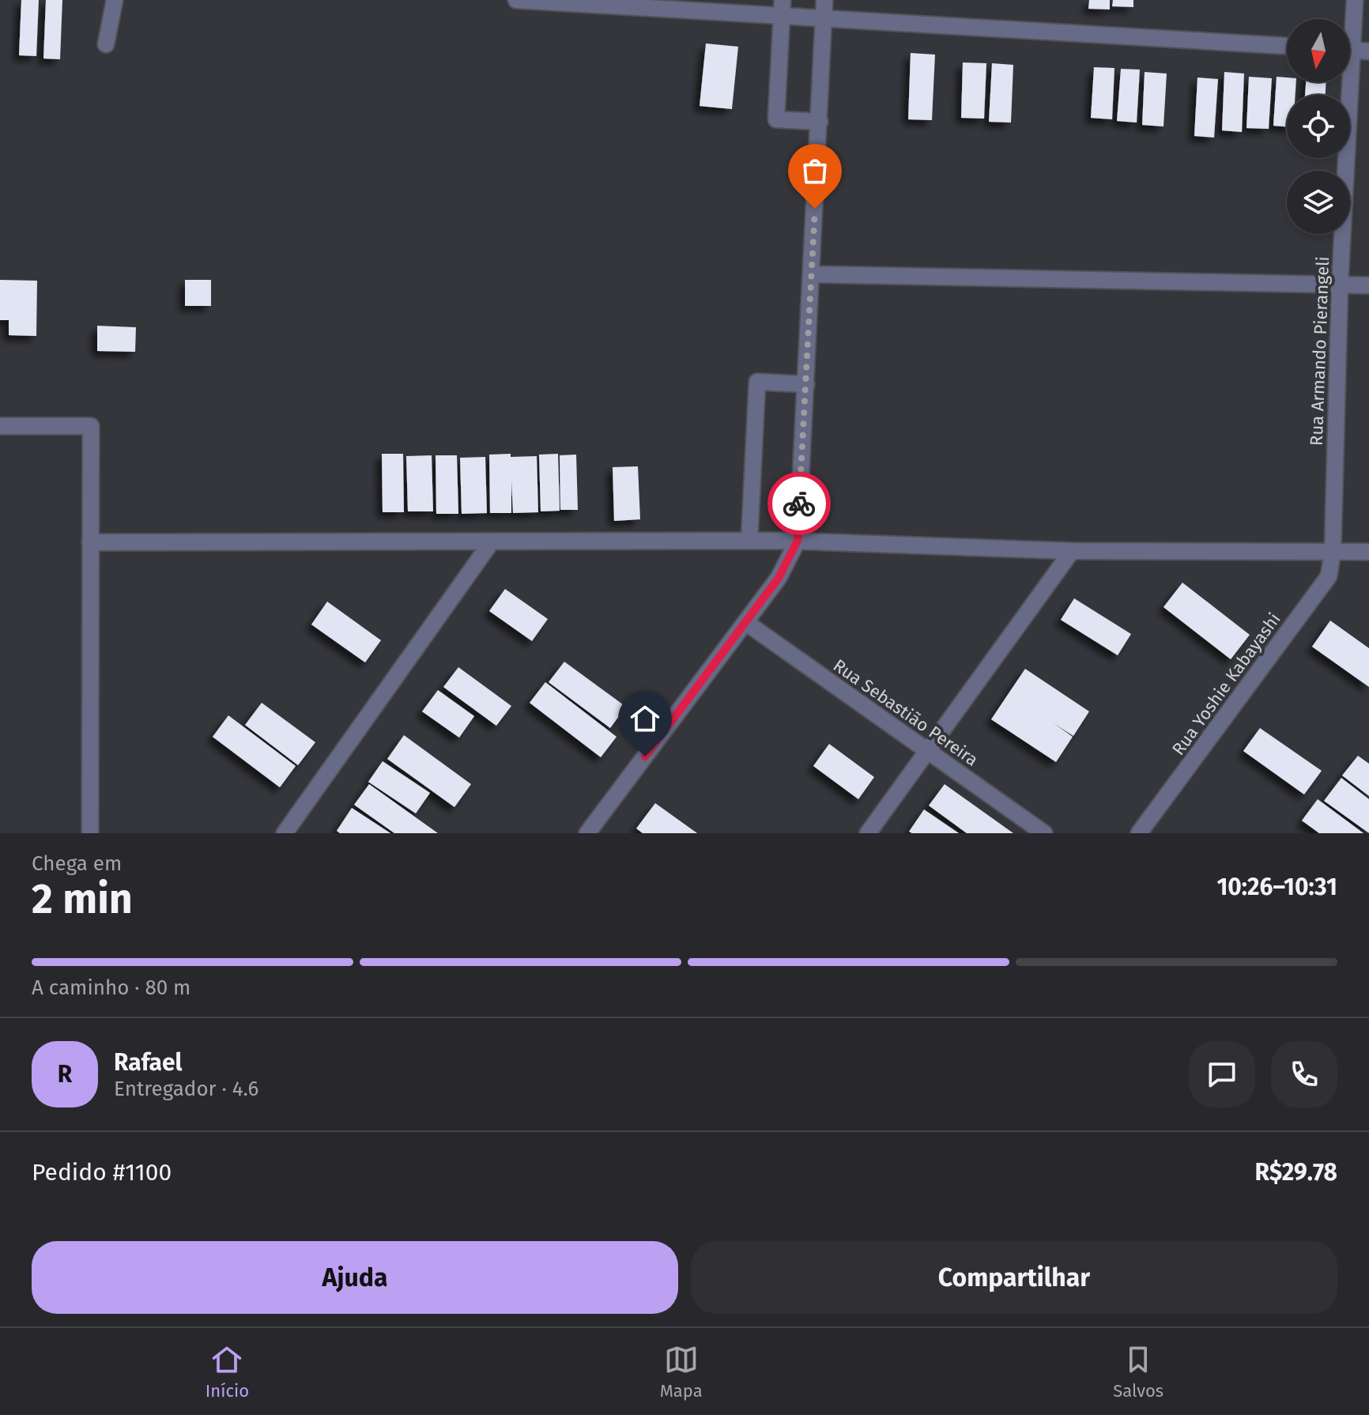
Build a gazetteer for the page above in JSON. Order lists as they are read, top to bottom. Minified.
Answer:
{"streets":{"street":["Rua Armando Pierangeli","Rua Yoshie Kabayashi","Rua Sebastião Pereira"]},"crossings":[["Rua Armando Pierangeli","Rua Yoshie Kabayashi"]],"north":"bottom","page":{"heading":["2 min","Chega em","10:26–10:31"],"panel":["Rafael","Entregador · 4.6","Pedido #1100","R$29.78"],"bar":"A caminho · 80 m","round":"R","buttons":["Ajuda","Compartilhar"],"tabs":["Início","Mapa","Salvos"]}}
